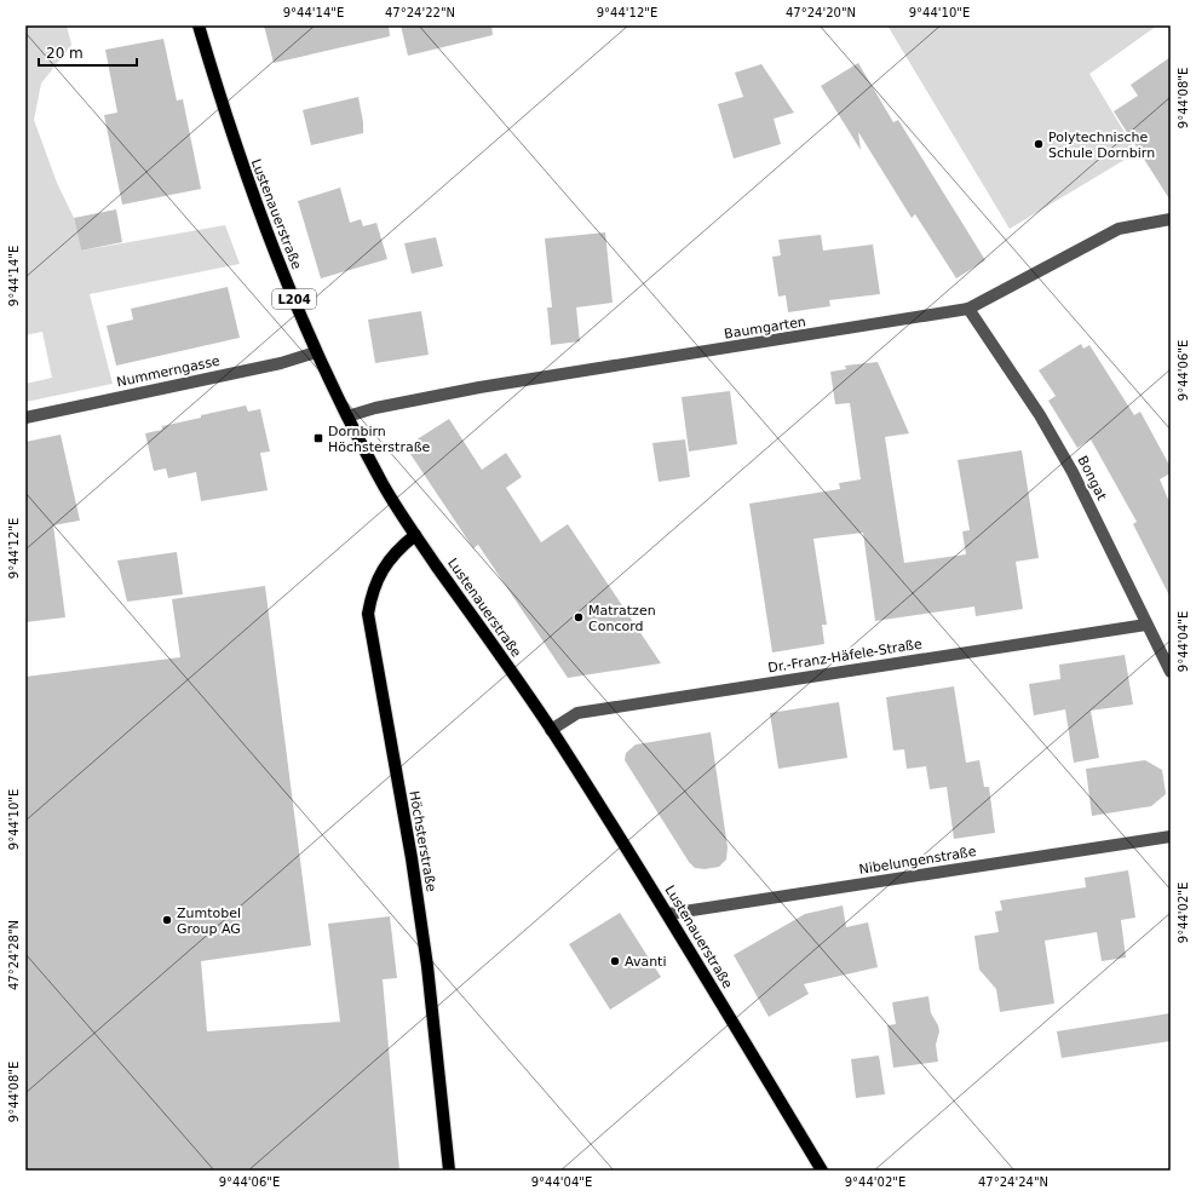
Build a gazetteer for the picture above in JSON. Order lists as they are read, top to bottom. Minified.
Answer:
{"streets":{"main road":["Lustenauerstraße","L204","Höchsterstraße"],"street":["Baumgarten","Nummerngasse","Bongat","Dr.-Franz-Häfele-Straße","Nibelungenstraße"]},"crossings":[["Lustenauerstraße","Baumgarten"],["Lustenauerstraße","Nummerngasse"],["Lustenauerstraße","Dr.-Franz-Häfele-Straße"],["Lustenauerstraße","Höchsterstraße"],["Lustenauerstraße","Nibelungenstraße"],["Baumgarten","Bongat"],["Bongat","Dr.-Franz-Häfele-Straße"]],"places":{"other":["Polytechnische Schule Dornbirn","Matratzen Concord","Zumtobel Group AG","Avanti"],"transit":["Dornbirn Höchsterstraße"]},"scale_bar":"20 m","coordinates":["9°44'14\"E","47°24'22\"N","9°44'12\"E","47°24'20\"N","9°44'10\"E","9°44'08\"E","9°44'06\"E","9°44'04\"E","9°44'02\"E","47°24'28\"N","47°24'24\"N"]}
